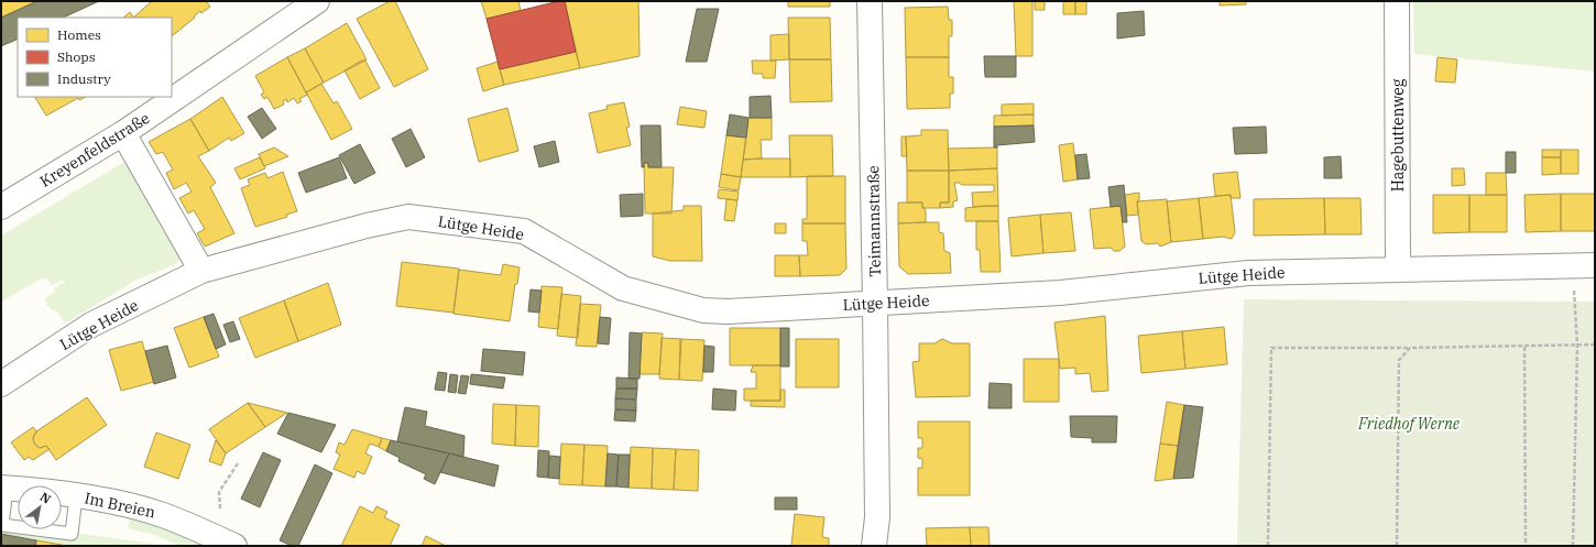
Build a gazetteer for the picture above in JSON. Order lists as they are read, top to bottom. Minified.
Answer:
{"streets":{"street":["Hagebuttenweg","Kreyenfeldstraße","Teimannstraße","Lütge Heide","Im Breien"]},"crossings":[["Hagebuttenweg","Lütge Heide"],["Teimannstraße","Lütge Heide"]],"parks":["Friedhof Werne"],"legend":["Homes","Shops","Industry"],"north":"top right"}
